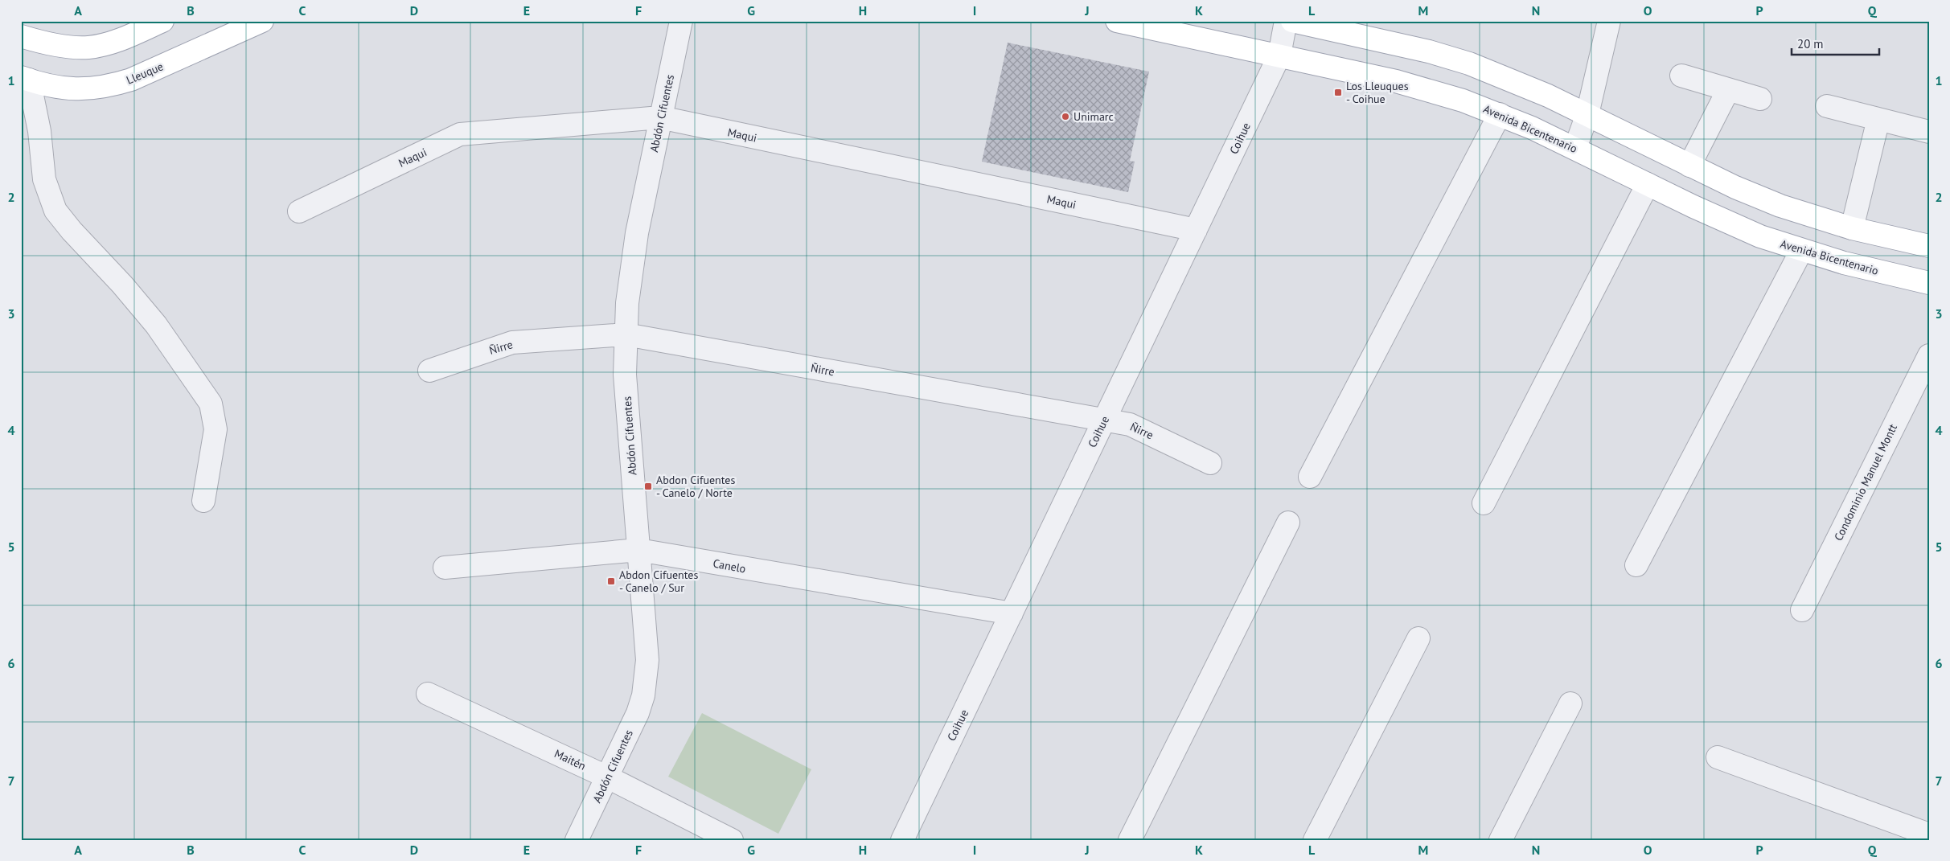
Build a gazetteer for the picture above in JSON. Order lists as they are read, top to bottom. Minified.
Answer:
{"streets":{"main road":["Lleuque","Avenida Bicentenario"],"street":["Abdón Cifuentes","Maqui","Coihue","Ñirre","Condominio Manuel Montt","Canelo","Maitén"]},"crossings":[["Abdón Cifuentes","Maqui"],["Abdón Cifuentes","Ñirre"],["Abdón Cifuentes","Canelo"],["Abdón Cifuentes","Maitén"],["Avenida Bicentenario","Coihue"],["Maqui","Coihue"],["Coihue","Ñirre"],["Coihue","Canelo"]],"places":{"transit":["Los Lleuques - Coihue","Abdon Cifuentes - Canelo / Norte","Abdon Cifuentes - Canelo / Sur"],"other":["Unimarc"]},"scale_bar":"20 m","grid":{"columns":["A","B","C","D","E","F","G","H","I","J","K","L","M","N","O","P","Q"],"rows":["1","2","3","4","5","6","7"]}}
